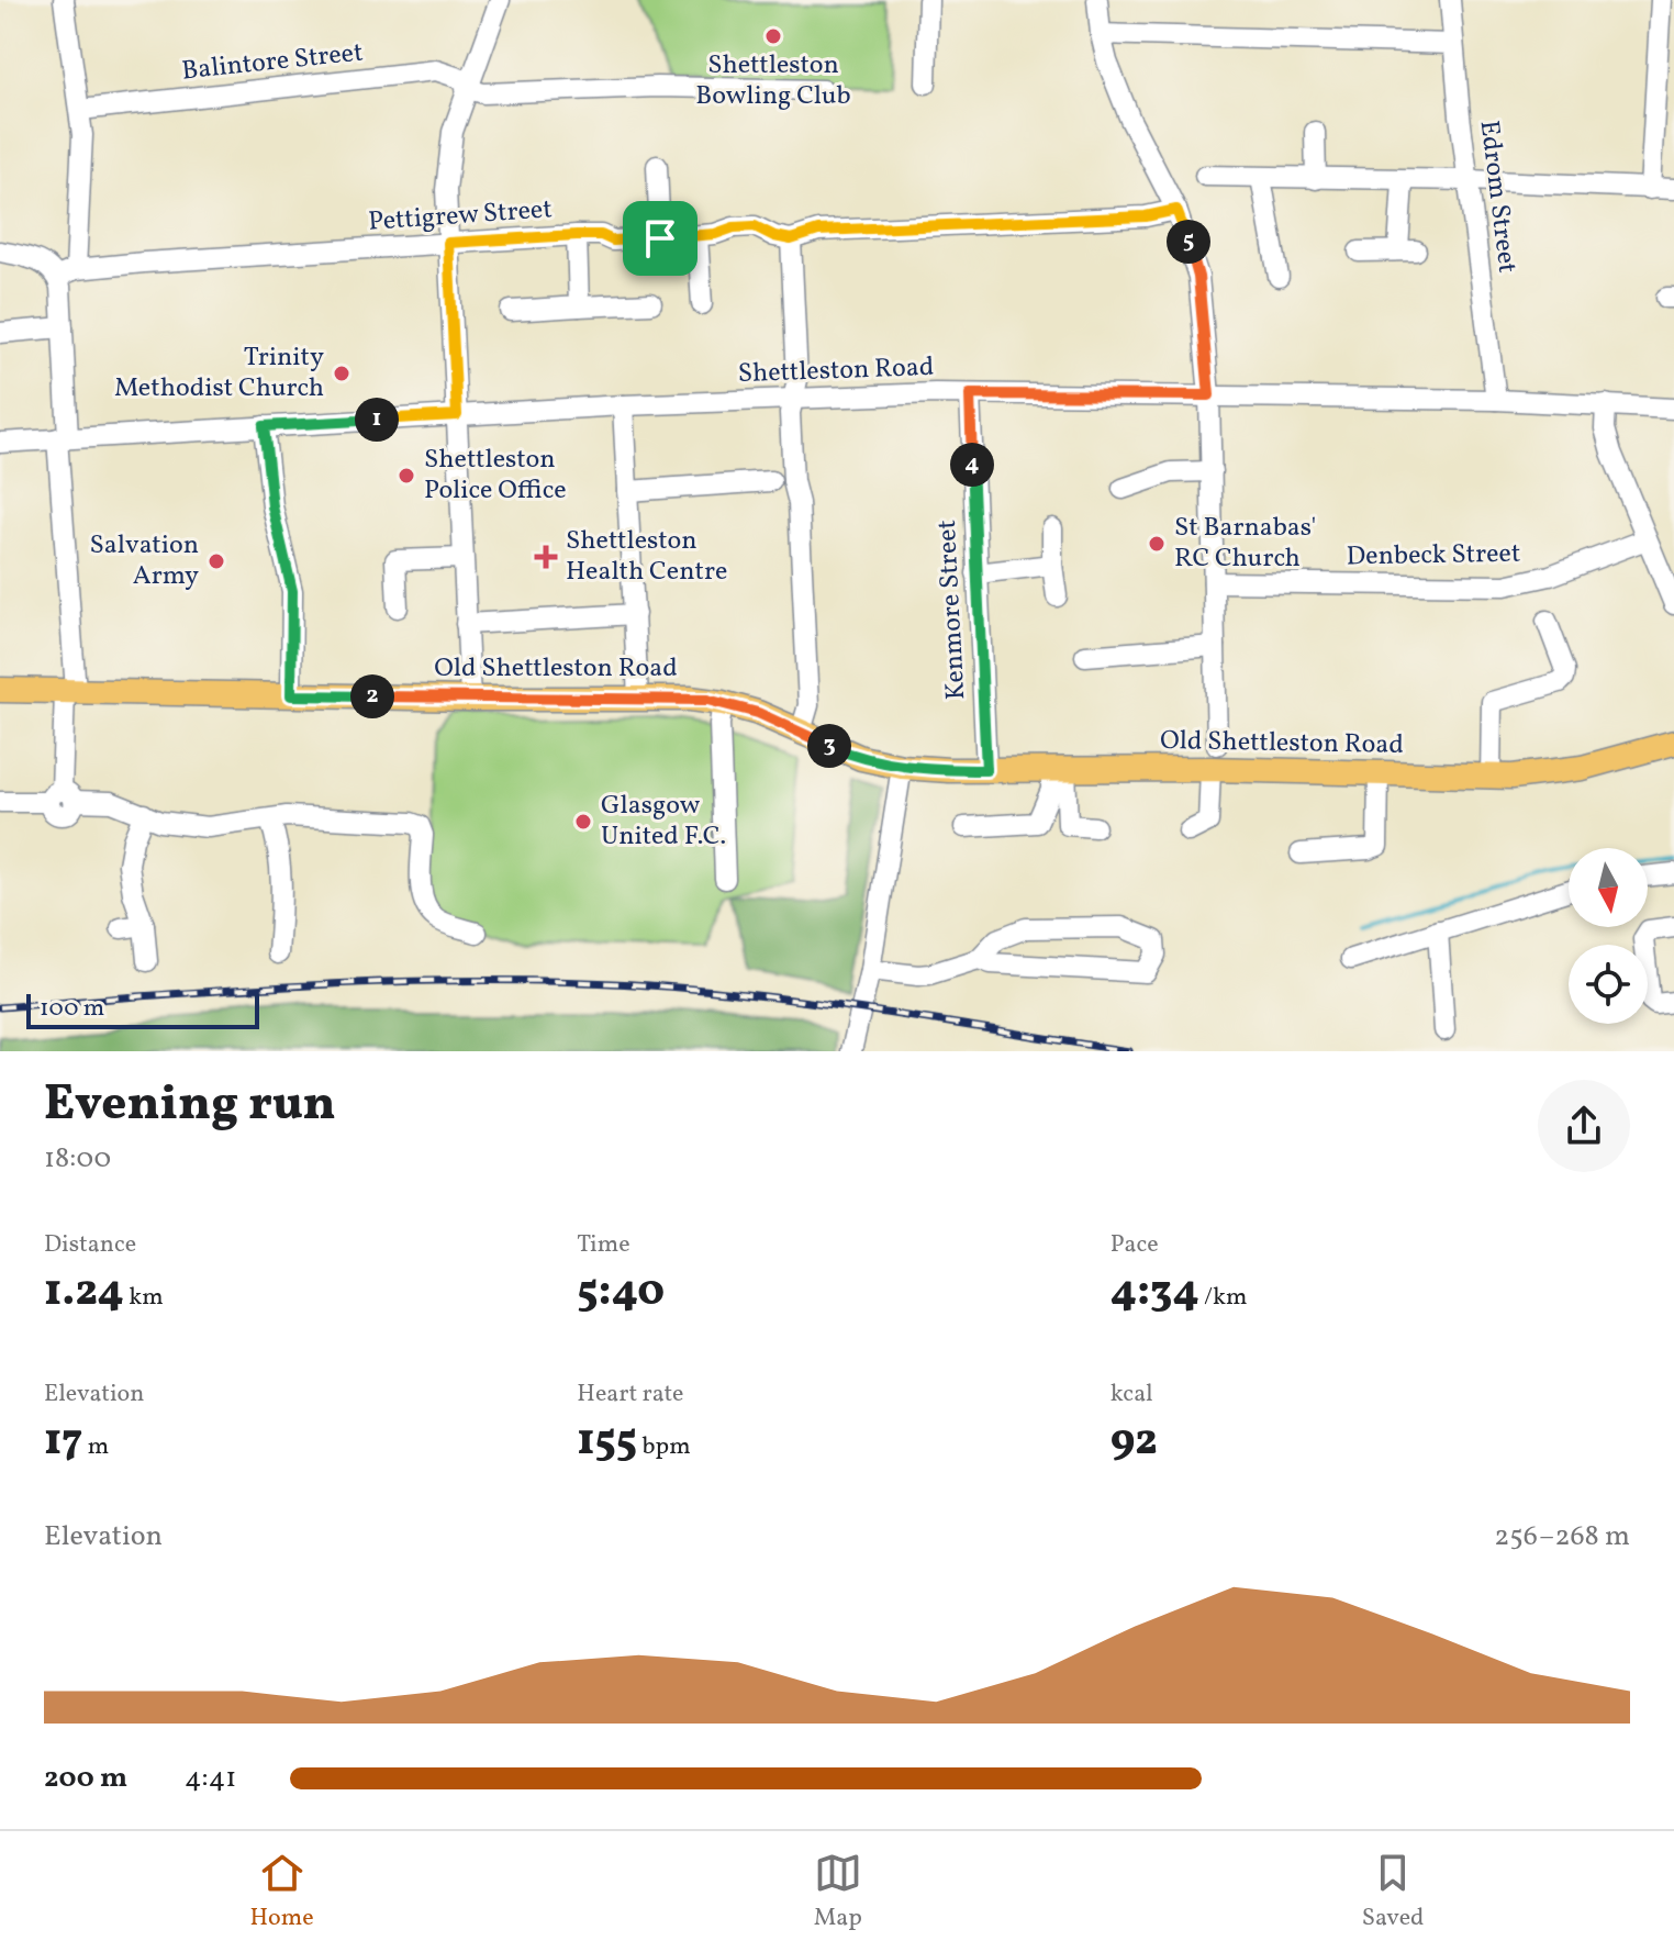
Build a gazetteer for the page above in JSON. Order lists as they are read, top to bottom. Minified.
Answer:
{"streets":{"main road":["Old Shettleston Road"],"street":["Balintore Street","Edrom Street","Pettigrew Street","Shettleston Road","Denbeck Street","Kenmore Street"]},"crossings":[["Edrom Street","Shettleston Road"],["Shettleston Road","Kenmore Street"],["Kenmore Street","Old Shettleston Road"]],"places":{"other":["Shettleston Bowling Club","Trinity Methodist Church","Shettleston Police Office","St Barnabas' RC Church","Salvation Army","Glasgow United F.C."],"health":["Shettleston Health Centre"]},"scale_bar":"100 m","north":"bottom","page":{"pins":["5","1","4","2","3"],"scale":"100 m","heading":["Evening run","18:00"],"stats":[["Distance","1.24 km"],["Time","5:40"],["Pace","4:34 /km"],["Elevation","17 m"],["Heart rate","155 bpm"],["kcal","92"]],"chart":["Elevation","256–268 m"],"list":[{"name":"200 m","note":"4:41"}],"tabs":["Home","Map","Saved"]}}
